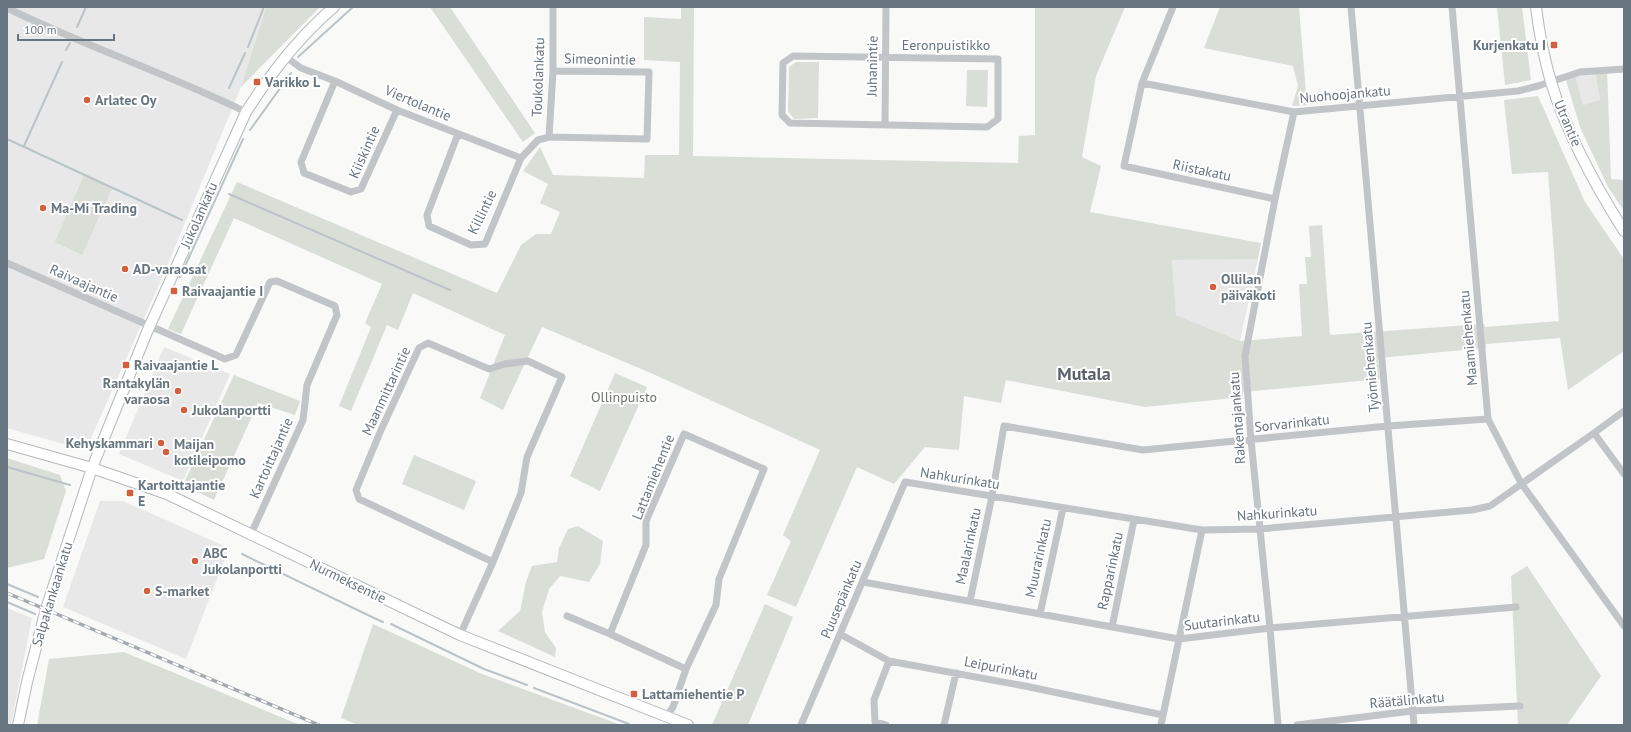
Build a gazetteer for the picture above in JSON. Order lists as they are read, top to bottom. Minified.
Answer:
{"streets":{"main road":["Utrantie","Jukolankatu","Nurmeksentie","Salpakankaankatu"],"street":["Eeronpuistikko","Simeonintie","Juhanintie","Toukolankatu","Nuohoojankatu","Viertolantie","Kiiskintie","Riistakatu","Killintie","Raivaajantie","Maamiehenkatu","Työmiehenkatu","Maanmittarintie","Rakentajankatu","Sorvarinkatu","Kartoittajantie","Lattamiehentie","Nahkurinkatu","Maalarinkatu","Muurarinkatu","Rapparinkatu","Puusepänkatu","Suutarinkatu","Leipurinkatu","Räätälinkatu"]},"crossings":[["Eeronpuistikko","Juhanintie"],["Simeonintie","Toukolankatu"],["Toukolankatu","Viertolantie"],["Toukolankatu","Killintie"],["Nuohoojankatu","Utrantie"],["Nuohoojankatu","Riistakatu"],["Nuohoojankatu","Maamiehenkatu"],["Nuohoojankatu","Työmiehenkatu"],["Nuohoojankatu","Rakentajankatu"],["Viertolantie","Kiiskintie"],["Viertolantie","Killintie"],["Viertolantie","Jukolankatu"],["Riistakatu","Rakentajankatu"],["Jukolankatu","Raivaajantie"],["Jukolankatu","Kartoittajantie"],["Jukolankatu","Nurmeksentie"],["Jukolankatu","Salpakankaankatu"],["Raivaajantie","Kartoittajantie"],["Maamiehenkatu","Sorvarinkatu"],["Maamiehenkatu","Nahkurinkatu"],["Työmiehenkatu","Sorvarinkatu"],["Työmiehenkatu","Nahkurinkatu"],["Työmiehenkatu","Suutarinkatu"],["Työmiehenkatu","Räätälinkatu"],["Maanmittarintie","Nurmeksentie"],["Rakentajankatu","Sorvarinkatu"],["Rakentajankatu","Nahkurinkatu"],["Rakentajankatu","Suutarinkatu"],["Sorvarinkatu","Maalarinkatu"],["Kartoittajantie","Nurmeksentie"],["Lattamiehentie","Nurmeksentie"],["Nahkurinkatu","Maalarinkatu"],["Nahkurinkatu","Muurarinkatu"],["Nahkurinkatu","Rapparinkatu"],["Nahkurinkatu","Puusepänkatu"],["Maalarinkatu","Suutarinkatu"],["Muurarinkatu","Suutarinkatu"],["Rapparinkatu","Suutarinkatu"],["Nurmeksentie","Salpakankaankatu"],["Puusepänkatu","Suutarinkatu"],["Puusepänkatu","Leipurinkatu"]],"districts":["Mutala"],"parks":["Ollinpuisto"],"places":{"transit":["Kurjenkatu I","Varikko L","Raivaajantie I","Raivaajantie L","Kartoittajantie E","Lattamiehentie P"],"other":["Arlatec Oy","Ma-Mi Trading","AD-varaosat","Ollilan päiväkoti","Rantakylän varaosa","Jukolanportti","Kehyskammari","Maijan kotileipomo","ABC Jukolanportti","S-market"]},"scale_bar":"100 m"}
